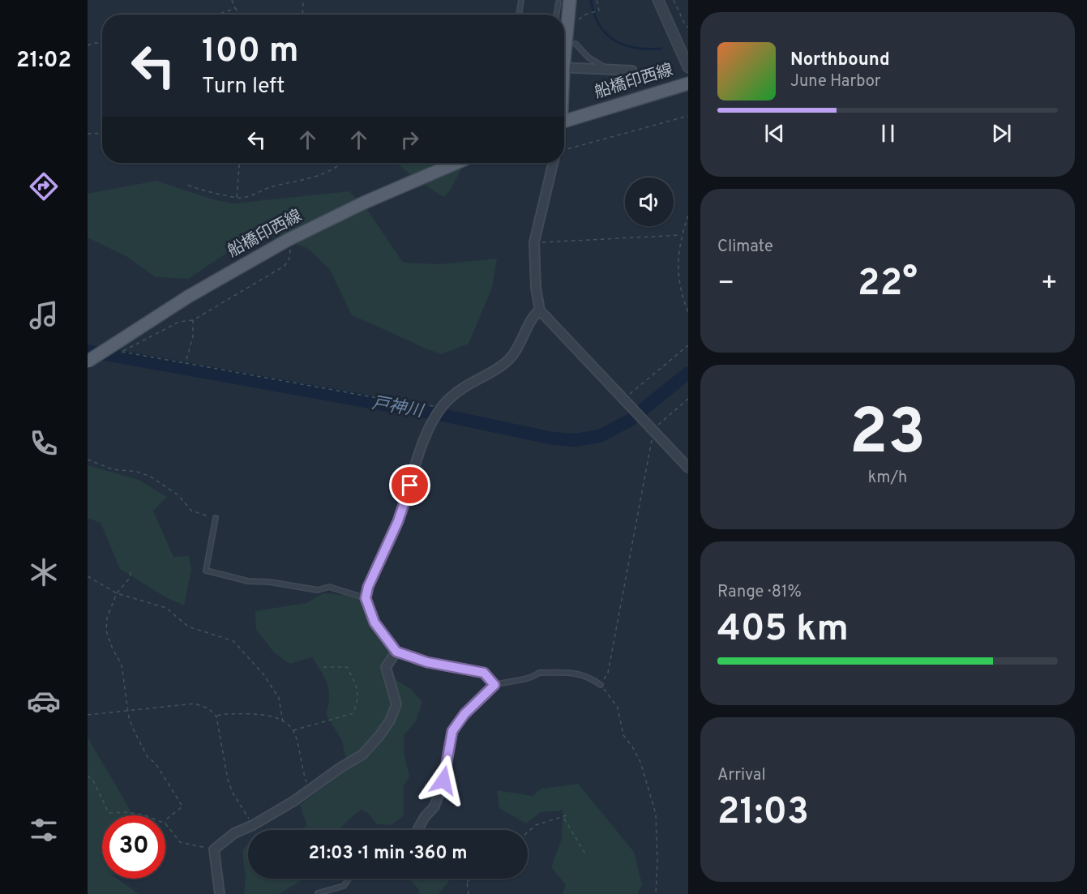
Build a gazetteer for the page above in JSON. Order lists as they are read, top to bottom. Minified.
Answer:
{"streets":{"main road":["船橋印西線"]},"water":["戸神川"],"page":{"tabs":"21:02","turn":["100 m","Turn left"],"song":["Northbound","June Harbor"],"tile":["Climate",["23","km/h"],["Range · 81%","405 km"],["Arrival","21:03"]],"heat":["−","22°","+"],"limit":"30","trip":"21:03 · 1 min · 360 m"}}
